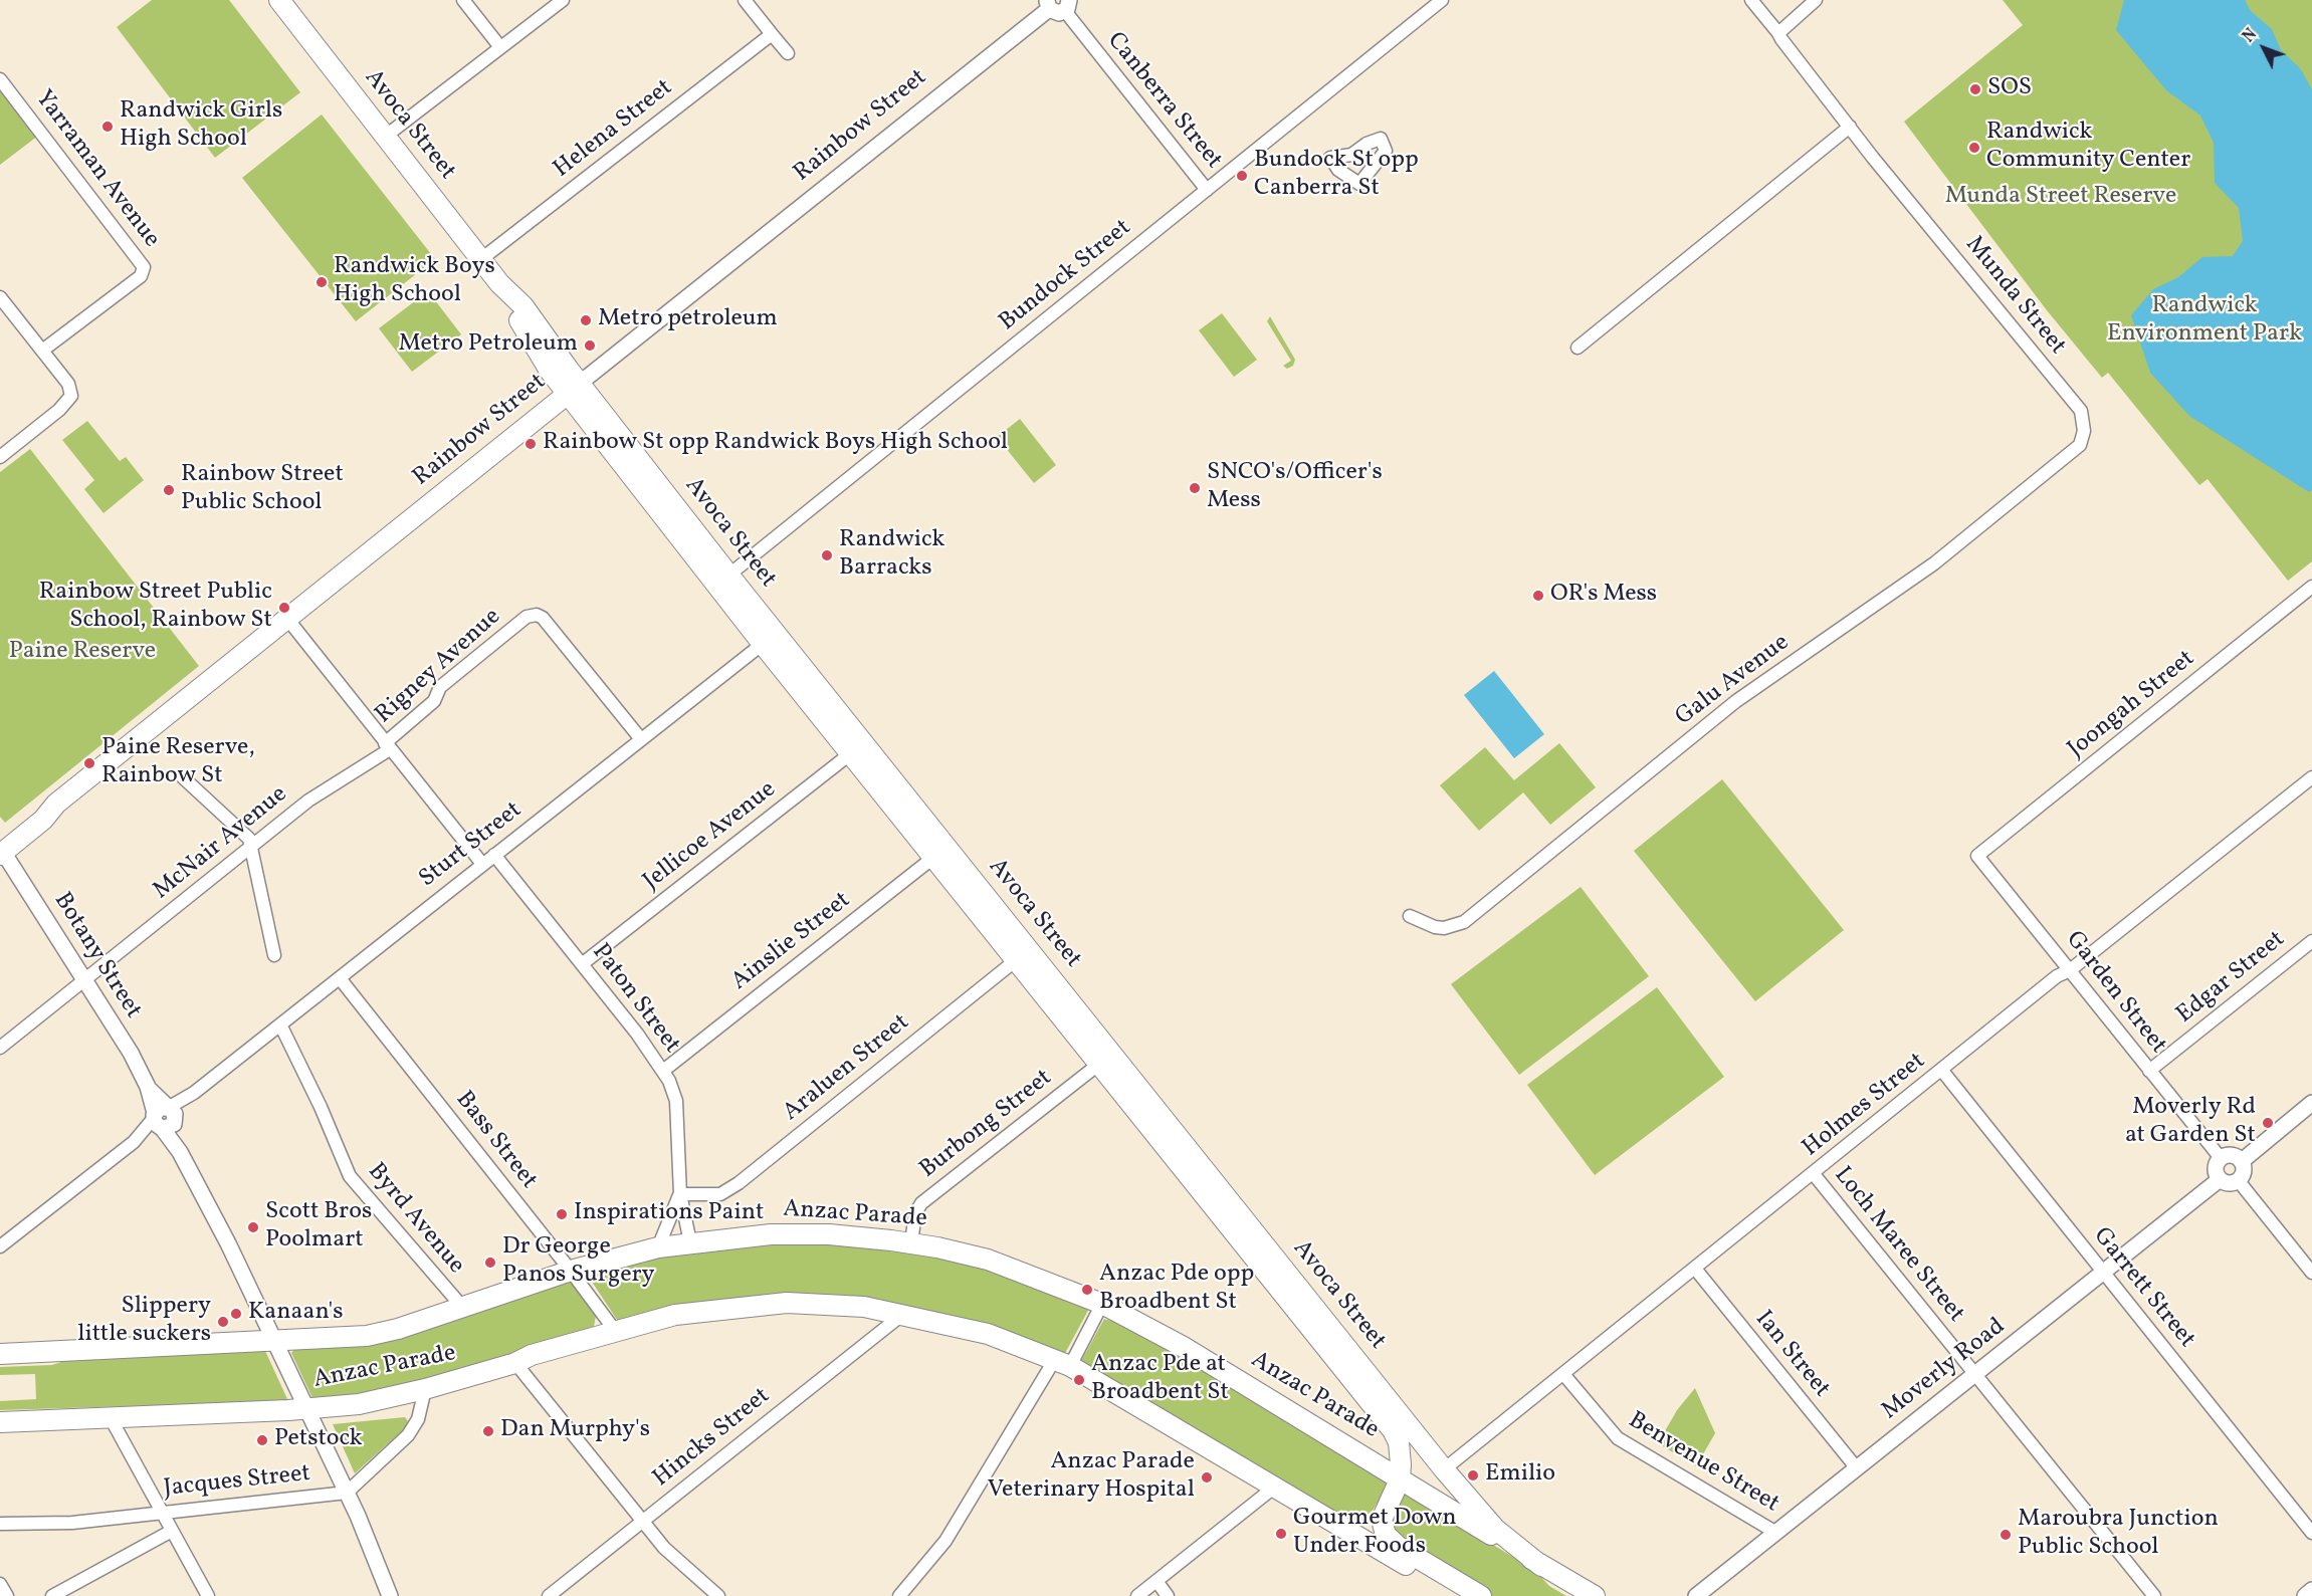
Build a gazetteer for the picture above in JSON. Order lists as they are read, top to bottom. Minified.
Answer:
{"streets":{"main road":["Avoca Street","Rainbow Street","Anzac Parade"],"street":["Canberra Street","Helena Street","Yarraman Avenue","Bundock Street","Munda Street","Rigney Avenue","Galu Avenue","Joongah Street","Jellicoe Avenue","McNair Avenue","Sturt Street","Ainslie Street","Botany Street","Edgar Street","Garden Street","Paton Street","Araluen Street","Holmes Street","Burbong Street","Bass Street","Byrd Avenue","Loch Maree Street","Garrett Street","Ian Street","Moverly Road","Hincks Street","Benvenue Street","Jacques Street"]},"crossings":[["Canberra Street","Bundock Street"],["Avoca Street","Rainbow Street"],["Avoca Street","Helena Street"],["Avoca Street","Bundock Street"],["Avoca Street","Jellicoe Avenue"],["Avoca Street","Sturt Street"],["Avoca Street","Ainslie Street"],["Avoca Street","Araluen Street"],["Avoca Street","Holmes Street"],["Avoca Street","Burbong Street"],["Avoca Street","Anzac Parade"],["Rainbow Street","Botany Street"],["Munda Street","Galu Avenue"],["Rigney Avenue","McNair Avenue"],["Rigney Avenue","Sturt Street"],["Joongah Street","Garden Street"],["Jellicoe Avenue","Paton Street"],["McNair Avenue","Botany Street"],["Sturt Street","Botany Street"],["Sturt Street","Paton Street"],["Sturt Street","Bass Street"],["Sturt Street","Byrd Avenue"],["Ainslie Street","Paton Street"],["Botany Street","Anzac Parade"],["Botany Street","Jacques Street"],["Edgar Street","Garden Street"],["Garden Street","Holmes Street"],["Garden Street","Moverly Road"],["Paton Street","Araluen Street"],["Paton Street","Anzac Parade"],["Holmes Street","Loch Maree Street"],["Holmes Street","Garrett Street"],["Holmes Street","Ian Street"],["Holmes Street","Benvenue Street"],["Burbong Street","Anzac Parade"],["Bass Street","Anzac Parade"],["Anzac Parade","Byrd Avenue"],["Anzac Parade","Hincks Street"],["Anzac Parade","Jacques Street"],["Loch Maree Street","Moverly Road"],["Garrett Street","Moverly Road"],["Ian Street","Moverly Road"],["Moverly Road","Benvenue Street"]],"parks":["Munda Street Reserve","Randwick Environment Park","Paine Reserve"],"places":["SOS","Randwick Girls High School","Randwick Community Center","Bundock St opp Canberra St","Randwick Boys High School","Metro petroleum","Metro Petroleum","Rainbow St opp Randwick Boys High School","SNCO's/Officer's Mess","Rainbow Street Public School","Randwick Barracks","OR's Mess","Rainbow Street Public School, Rainbow St","Paine Reserve, Rainbow St","Moverly Rd at Garden St","Inspirations Paint","Scott Bros Poolmart","Dr George Panos Surgery","Anzac Pde opp Broadbent St","Kanaan's","Slippery little suckers","Anzac Pde at Broadbent St","Dan Murphy's","Petstock","Emilio","Anzac Parade Veterinary Hospital","Gourmet Down Under Foods","Maroubra Junction Public School"],"north":"top left"}
